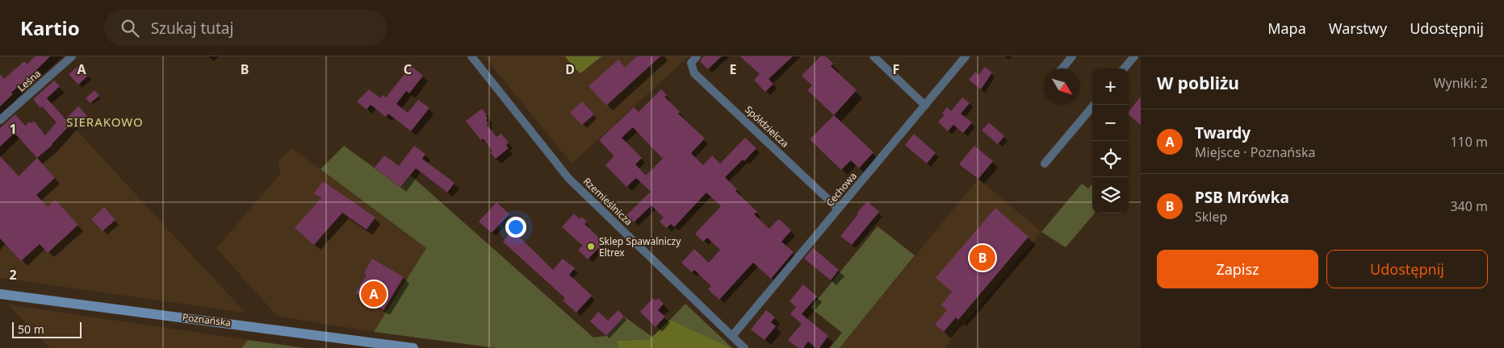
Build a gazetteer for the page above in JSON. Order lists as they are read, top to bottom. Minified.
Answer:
{"streets":{"main road":["Poznańska"],"street":["Leśna","Spółdzielcza","Cechowa","Rzemieślnicza"]},"crossings":[["Spółdzielcza","Cechowa"],["Cechowa","Rzemieślnicza"]],"districts":["SIERAKOWO"],"places":["Sklep Spawalniczy Eltrex"],"scale_bar":"50 m","north":"bottom right","page":{"header":"Kartio","search":"Szukaj tutaj","nav":["Mapa","Warstwy","Udostępnij"],"heading":["W pobliżu","Wyniki: 2"],"map_buttons":["+","−"],"list":[{"mark":"A","name":"Twardy","note":"Miejsce · Poznańska","value":"110 m"},{"mark":"B","name":"PSB Mrówka","note":"Sklep","value":"340 m"}],"buttons":["Zapisz","Udostępnij"],"pins":["B","A"],"scale":"50 m"},"grid":{"columns":["A","B","C","D","E","F"],"rows":["1","2"]}}
